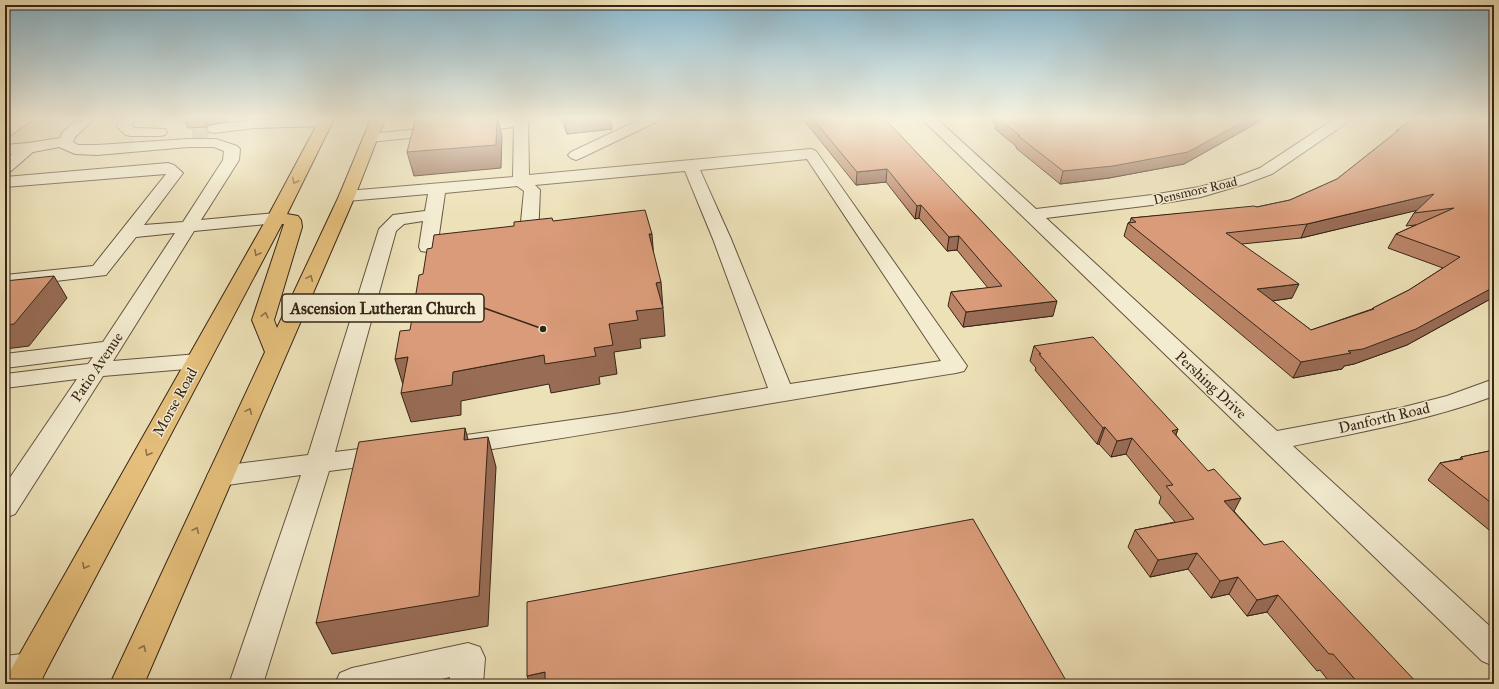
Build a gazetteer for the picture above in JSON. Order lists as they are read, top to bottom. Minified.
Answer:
{"streets":{"main road":["Morse Road"],"street":["Densmore Road","Patio Avenue","Pershing Drive","Danforth Road"]},"crossings":[["Densmore Road","Pershing Drive"],["Pershing Drive","Danforth Road"]],"places":["Ascension Lutheran Church"]}
